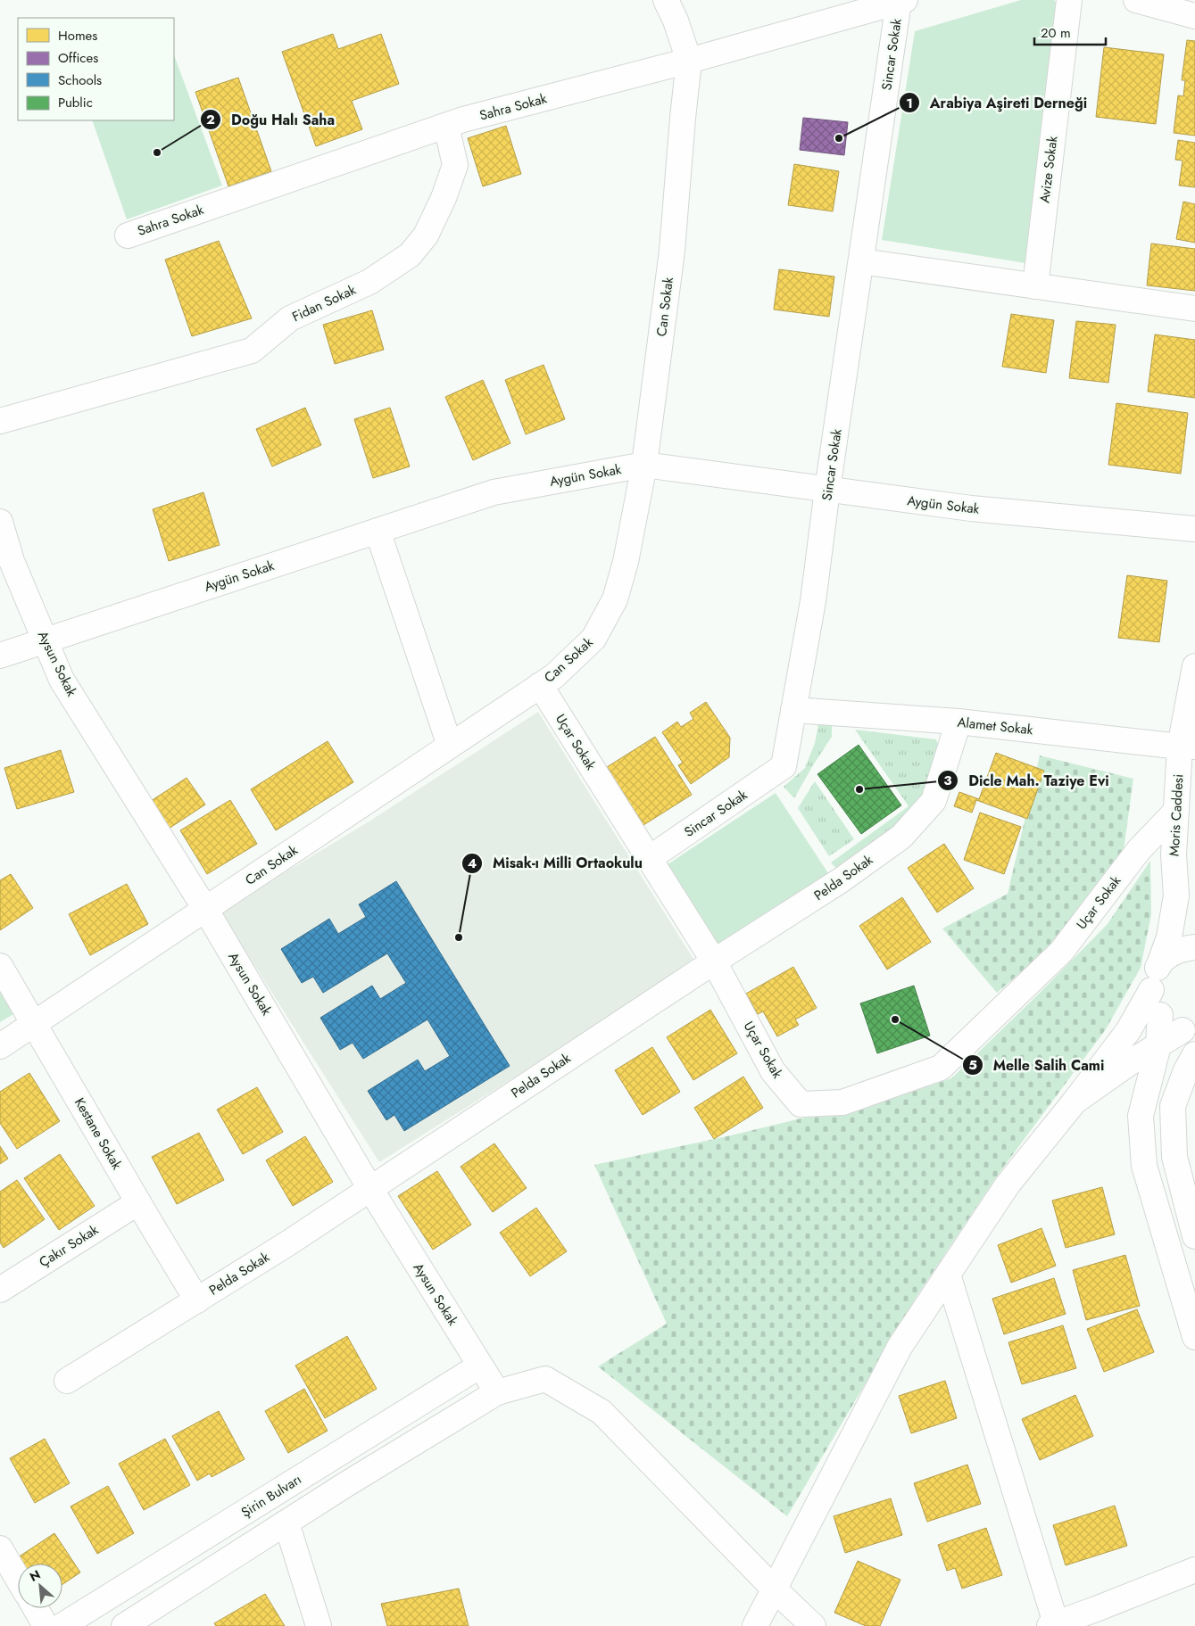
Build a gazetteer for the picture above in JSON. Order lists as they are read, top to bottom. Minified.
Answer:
{"streets":{"street":["Sincar Sokak","Sahra Sokak","Avize Sokak","Fidan Sokak","Can Sokak","Aygün Sokak","Aysun Sokak","Alamet Sokak","Uçar Sokak","Moris Caddesi","Pelda Sokak","Kestane Sokak","Çakır Sokak","Şirin Bulvarı"]},"crossings":[["Sincar Sokak","Sahra Sokak"],["Sincar Sokak","Aygün Sokak"],["Sincar Sokak","Alamet Sokak"],["Sincar Sokak","Uçar Sokak"],["Sahra Sokak","Fidan Sokak"],["Sahra Sokak","Can Sokak"],["Can Sokak","Aygün Sokak"],["Can Sokak","Aysun Sokak"],["Can Sokak","Uçar Sokak"],["Can Sokak","Kestane Sokak"],["Aygün Sokak","Aysun Sokak"],["Aysun Sokak","Pelda Sokak"],["Aysun Sokak","Şirin Bulvarı"],["Alamet Sokak","Moris Caddesi"],["Alamet Sokak","Pelda Sokak"],["Uçar Sokak","Moris Caddesi"],["Uçar Sokak","Pelda Sokak"],["Pelda Sokak","Kestane Sokak"],["Kestane Sokak","Çakır Sokak"]],"places":["Arabiya Aşireti Derneği","Doğu Halı Saha","Dicle Mah. Taziye Evi","Misak-ı Milli Ortaokulu","Melle Salih Cami"],"legend":["Homes","Offices","Schools","Public"],"scale_bar":"20 m","north":"top left"}
